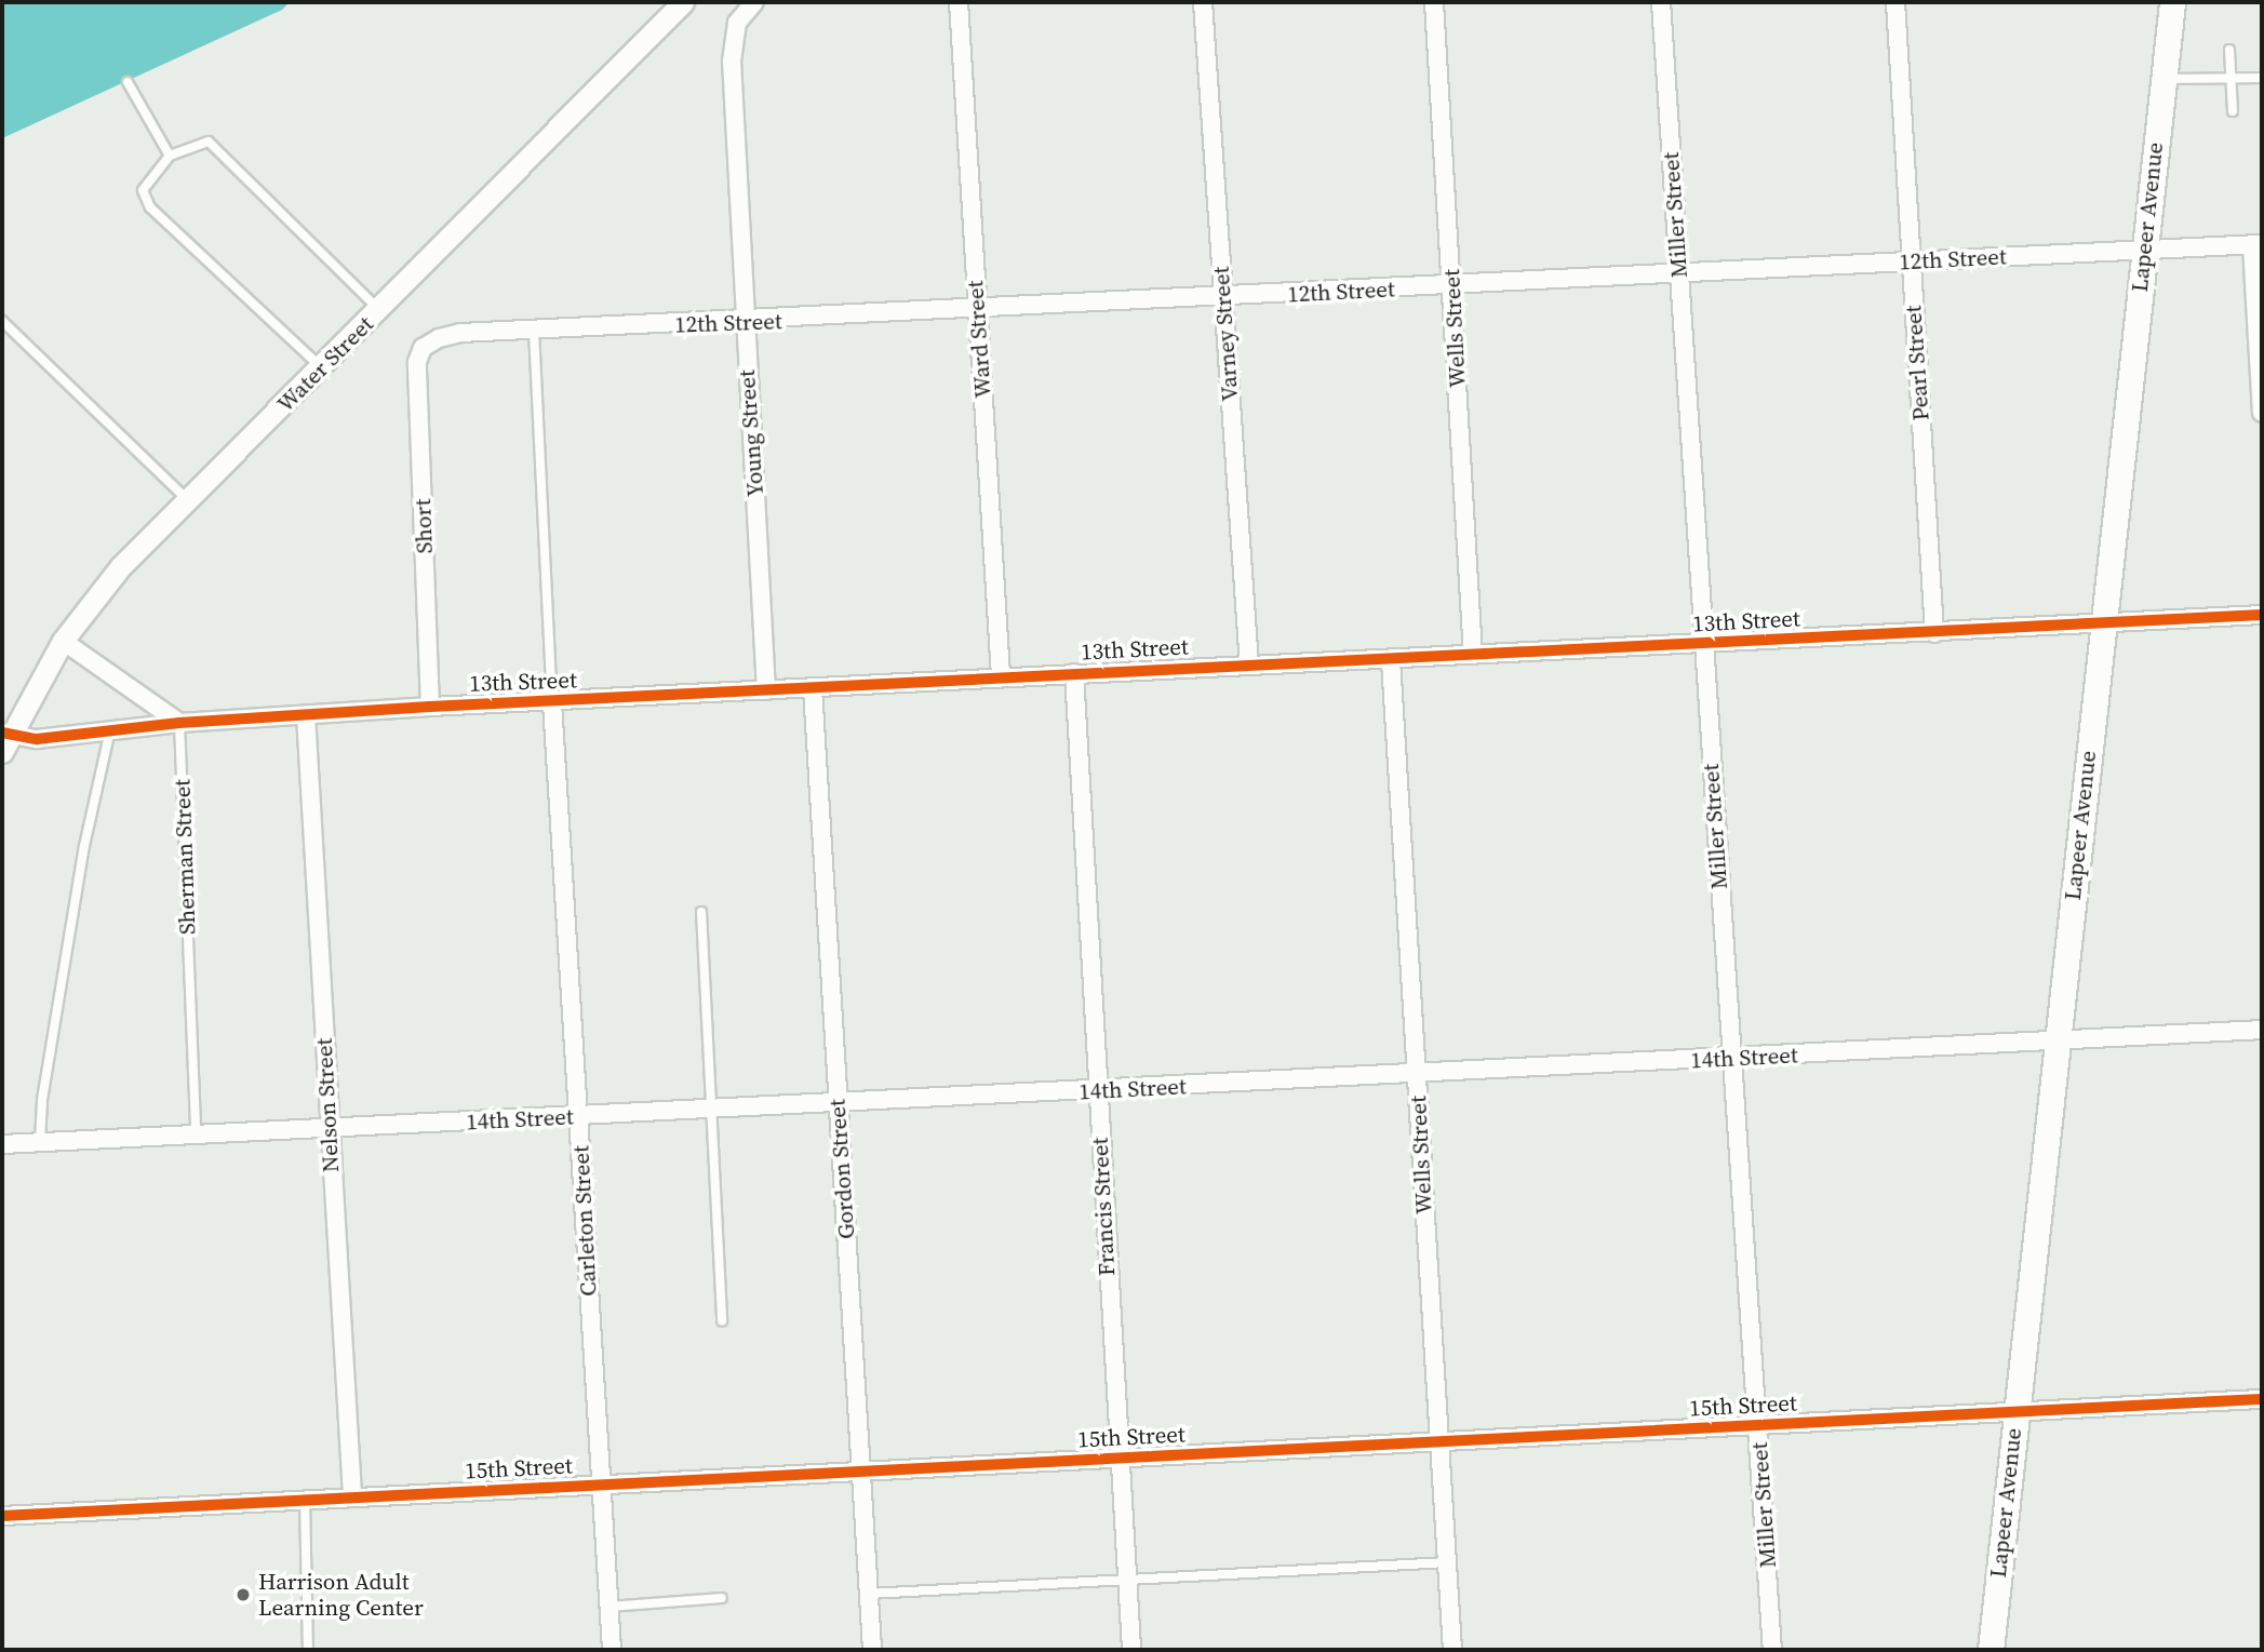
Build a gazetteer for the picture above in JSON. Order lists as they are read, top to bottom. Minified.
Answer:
{"streets":{"main road":["Lapeer Avenue"],"street":["Miller Street","12th Street","Wells Street","Varney Street","Ward Street","Pearl Street","Water Street","Young Street","Short","13th Street","14th Street","Nelson Street","Gordon Street","Francis Street","Carleton Street","15th Street"],"lane":["Sherman Street"]},"crossings":[["Miller Street","12th Street"],["Miller Street","13th Street"],["Miller Street","14th Street"],["Miller Street","15th Street"],["Lapeer Avenue","12th Street"],["Lapeer Avenue","13th Street"],["Lapeer Avenue","14th Street"],["Lapeer Avenue","15th Street"],["12th Street","Wells Street"],["12th Street","Varney Street"],["12th Street","Ward Street"],["12th Street","Pearl Street"],["12th Street","Young Street"],["12th Street","Short"],["Wells Street","13th Street"],["Wells Street","14th Street"],["Wells Street","15th Street"],["Varney Street","13th Street"],["Ward Street","13th Street"],["Pearl Street","13th Street"],["Water Street","13th Street"],["Young Street","13th Street"],["Short","13th Street"],["13th Street","Sherman Street"],["13th Street","Nelson Street"],["13th Street","Gordon Street"],["13th Street","Francis Street"],["13th Street","Carleton Street"],["Sherman Street","14th Street"],["14th Street","Nelson Street"],["14th Street","Gordon Street"],["14th Street","Francis Street"],["14th Street","Carleton Street"],["Nelson Street","15th Street"],["Gordon Street","15th Street"],["Francis Street","15th Street"],["Carleton Street","15th Street"]],"places":["Harrison Adult Learning Center"]}
